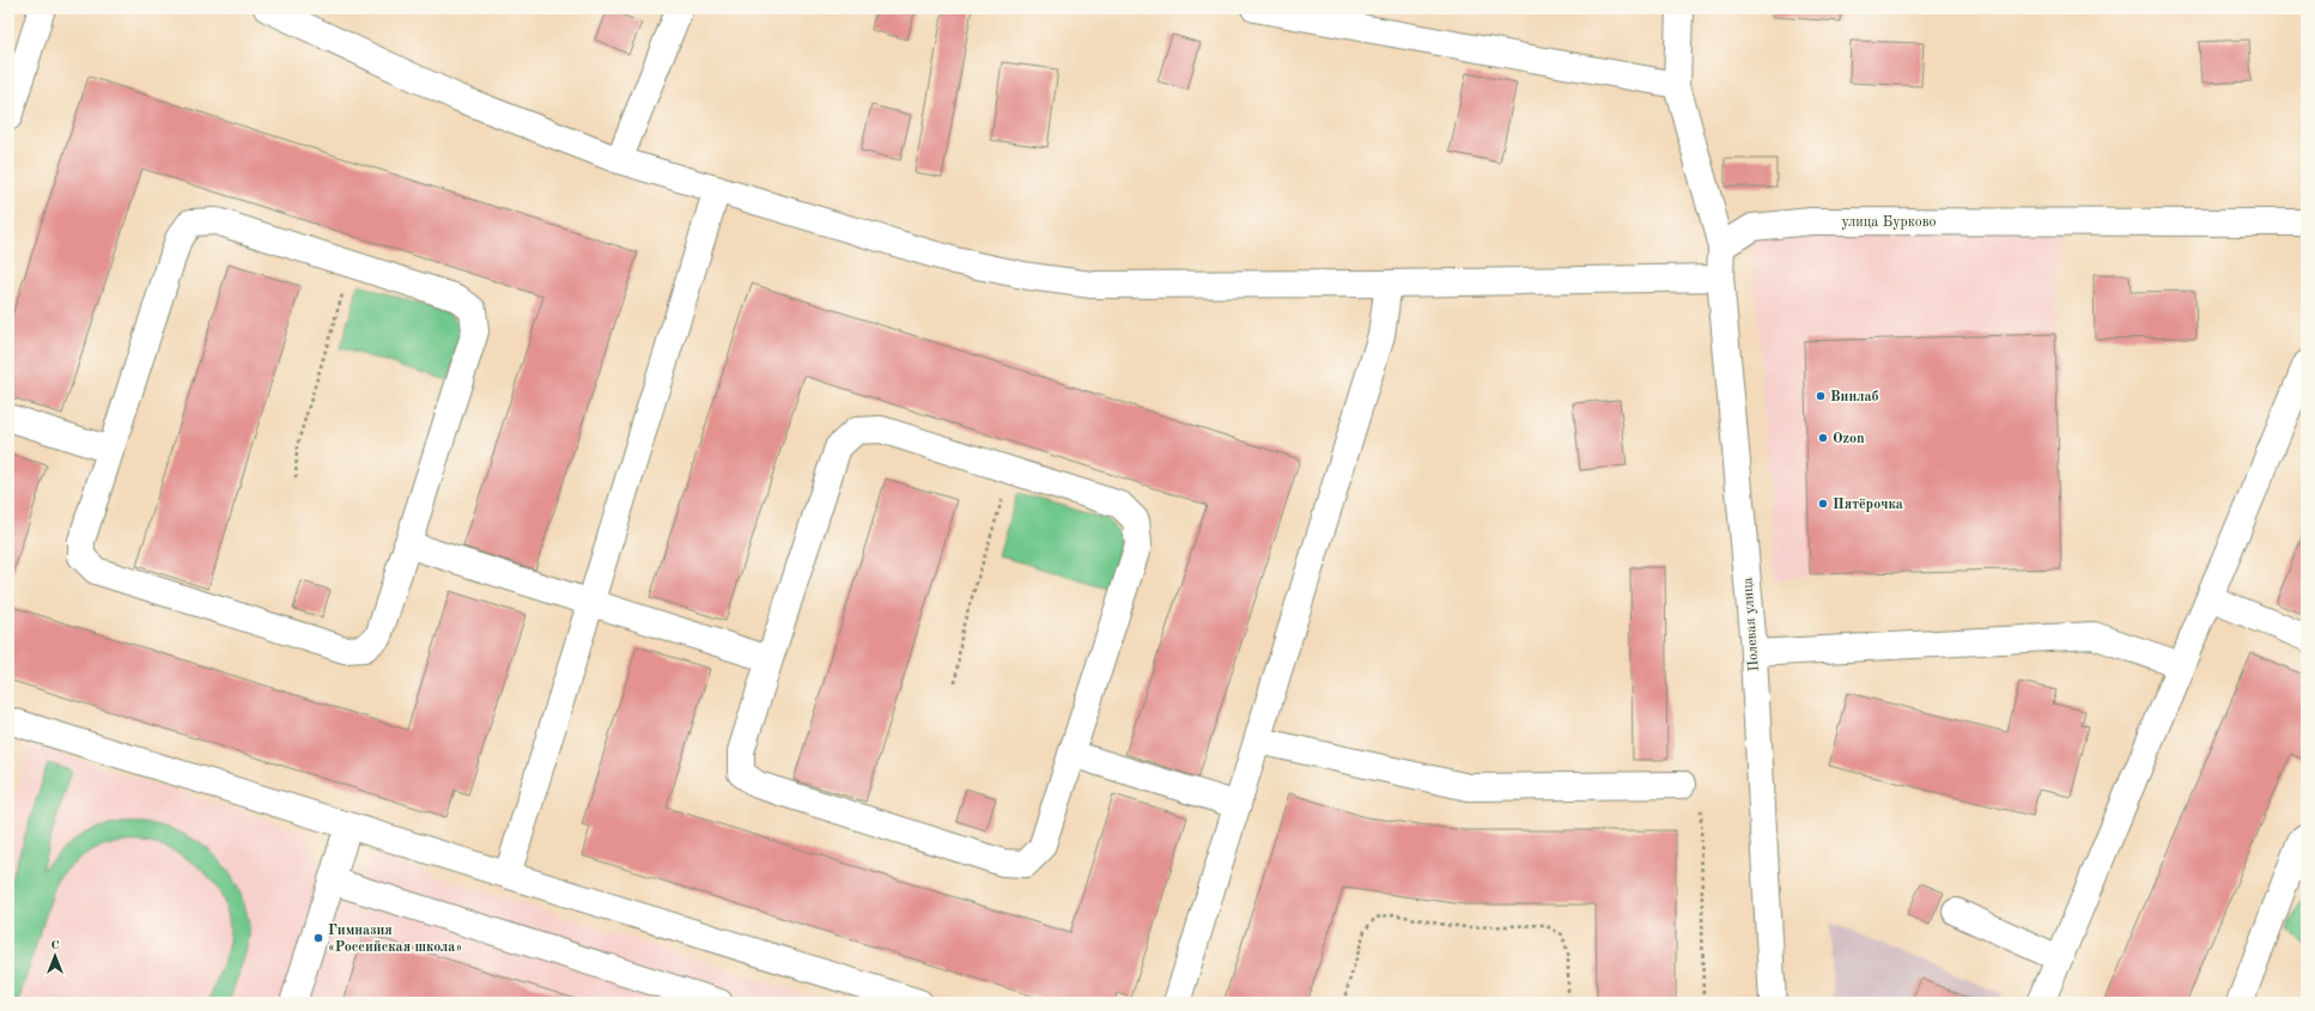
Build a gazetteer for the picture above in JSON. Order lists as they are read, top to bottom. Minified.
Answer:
{"streets":{"street":["улица Бурково","Полевая улица"]},"crossings":[["улица Бурково","Полевая улица"]],"places":["Винлаб","Ozon","Пятёрочка","Гимназия «Российская школа»"],"north":"top"}
